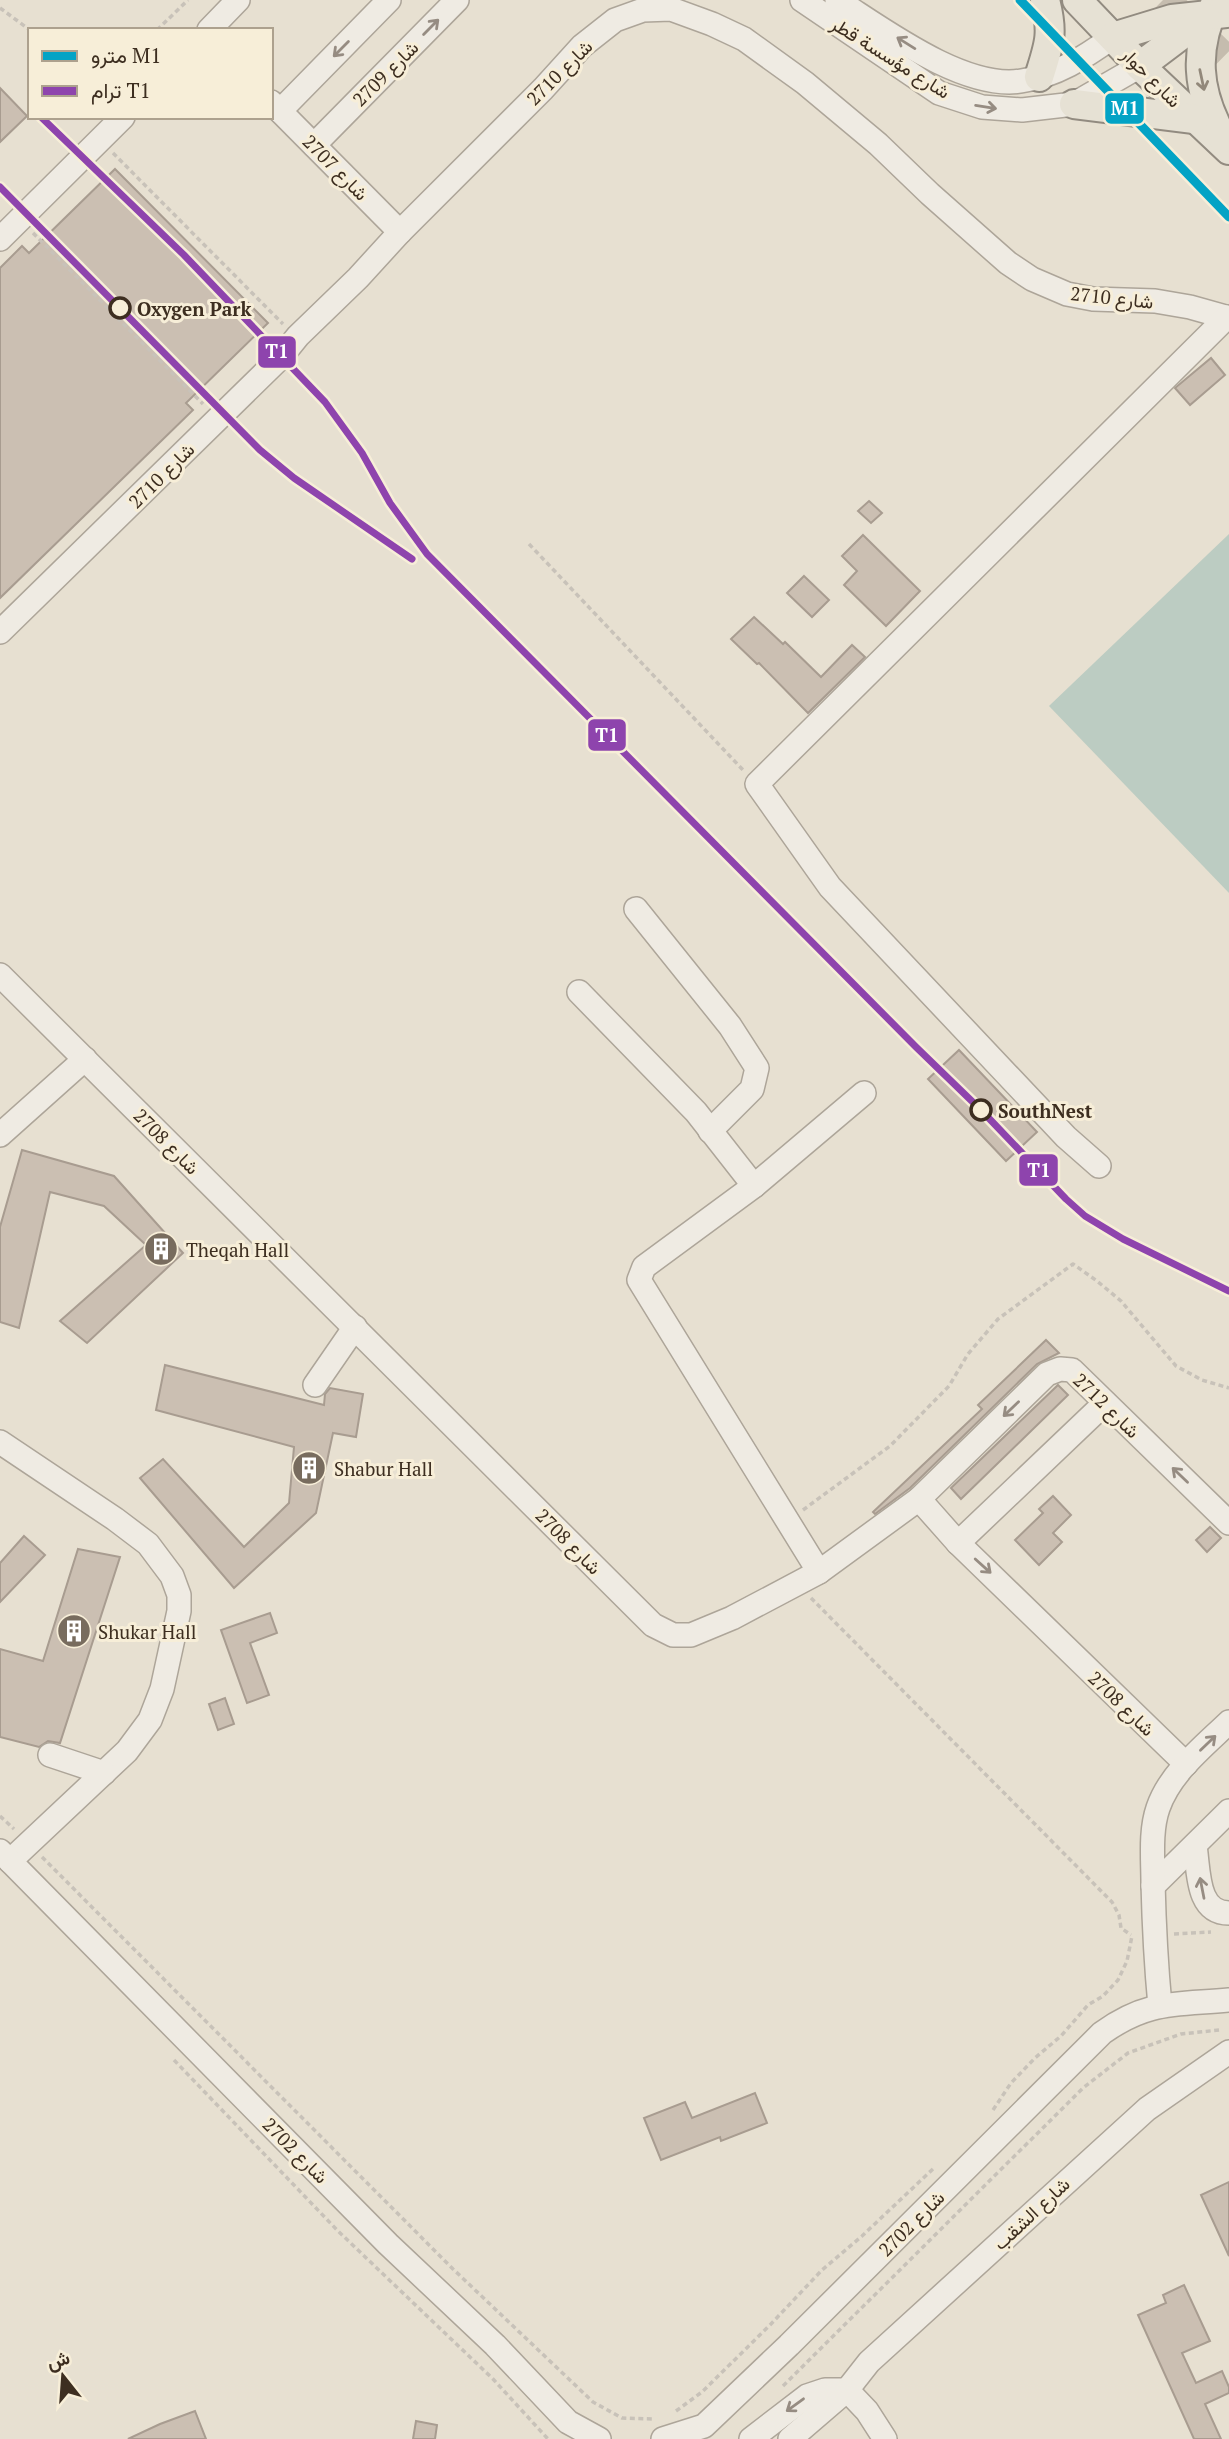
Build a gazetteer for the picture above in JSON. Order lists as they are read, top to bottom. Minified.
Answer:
{"streets":{"main road":["شارع حوار"],"street":["شارع مؤسسة قطر","شارع 2710","شارع 2709","شارع 2707","شارع 2708","شارع 2712","شارع 2702","شارع الشقب"]},"crossings":[["شارع مؤسسة قطر","شارع حوار"],["شارع 2710","شارع 2707"],["شارع 2709","شارع 2707"],["شارع 2708","شارع 2712"]],"places":{"other":["Oxygen Park","SouthNest"],"building":["Theqah Hall","Shabur Hall","Shukar Hall"]},"lines":["metro line M1","tram line T1"],"legend":["مترو M1","ترام T1"],"north":"top"}
